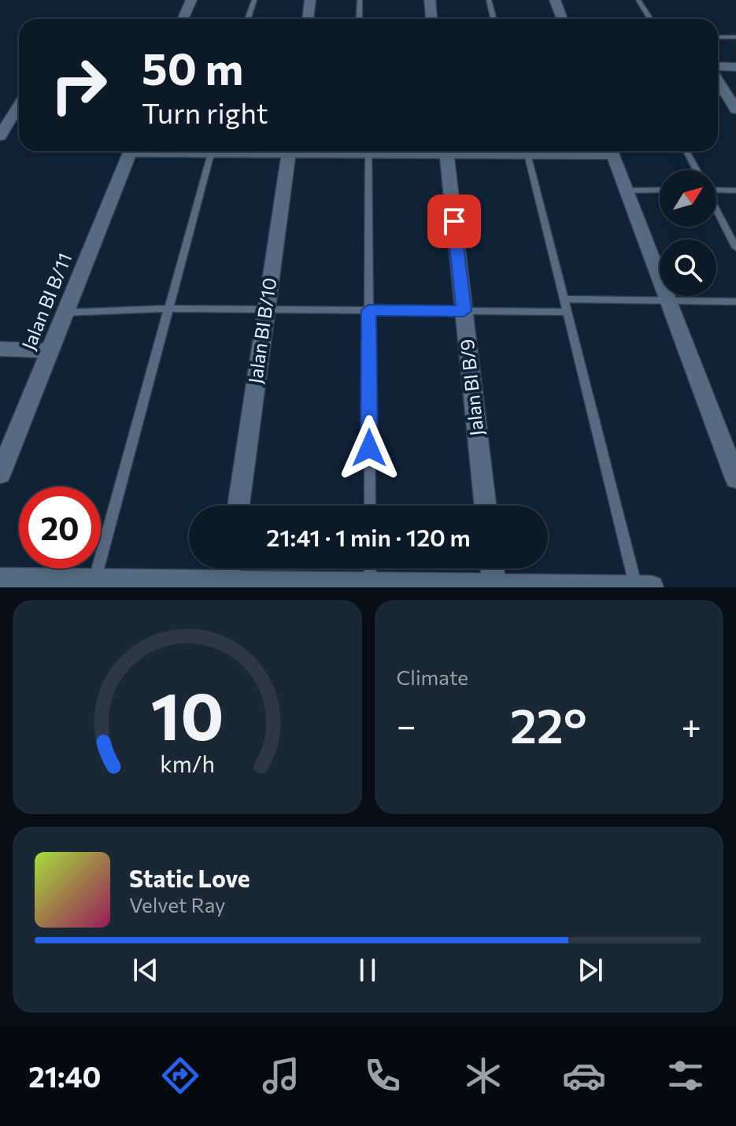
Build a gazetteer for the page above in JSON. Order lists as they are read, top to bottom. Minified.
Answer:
{"streets":{"street":["Jalan BI B/11","Jalan BI B/10","Jalan BI B/9"]},"north":"top right","page":{"turn":["50 m","Turn right"],"limit":"20","trip":"21:41 · 1 min · 120 m","tile":"Climate","heat":["−","22°","+"],"song":["Static Love","Velvet Ray"],"tabs":"21:40","gauge":["10","km/h"]}}
